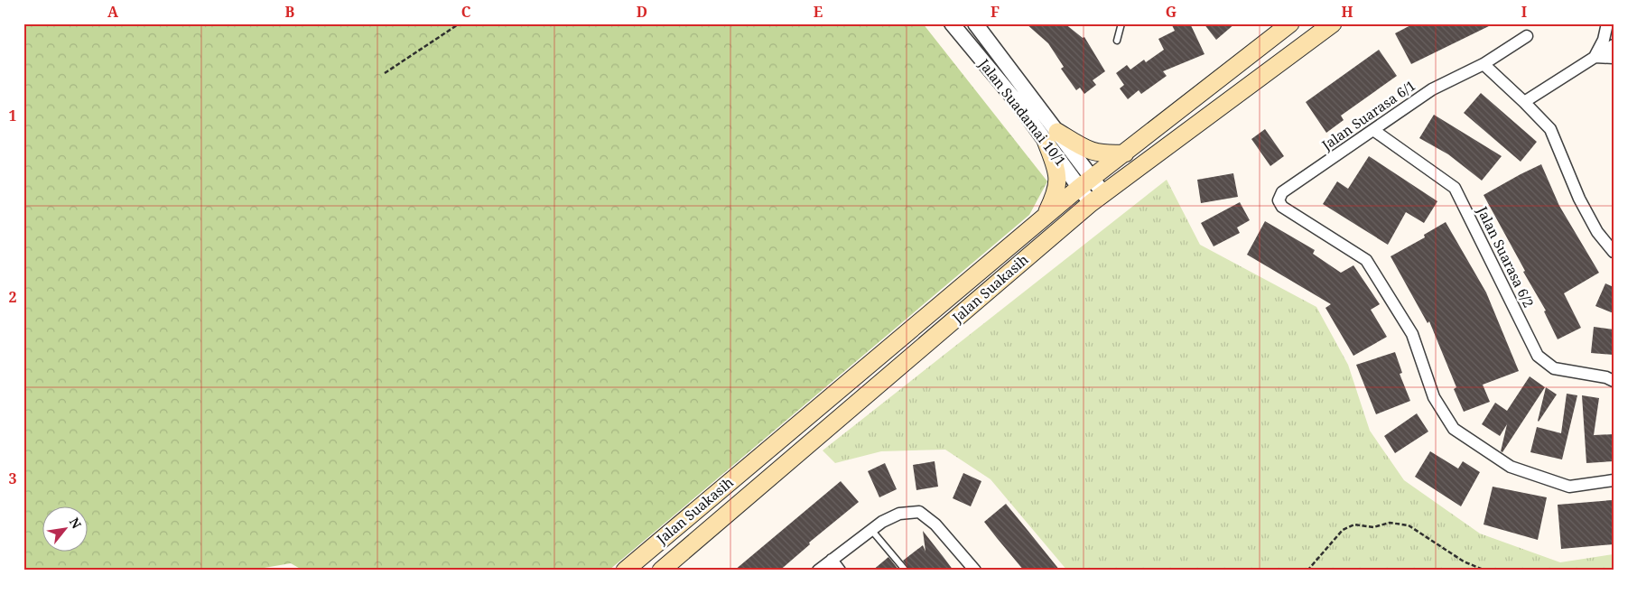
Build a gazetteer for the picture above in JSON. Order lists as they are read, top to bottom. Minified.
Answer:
{"streets":{"main road":["Jalan Suakasih"],"street":["Jalan Suadamai 10/1","Jalan Suarasa 6/1","Jalan Suarasa 6/2"]},"crossings":[["Jalan Suadamai 10/1","Jalan Suakasih"],["Jalan Suarasa 6/1","Jalan Suarasa 6/2"]],"north":"top right","grid":{"columns":["A","B","C","D","E","F","G","H","I"],"rows":["1","2","3"]}}
